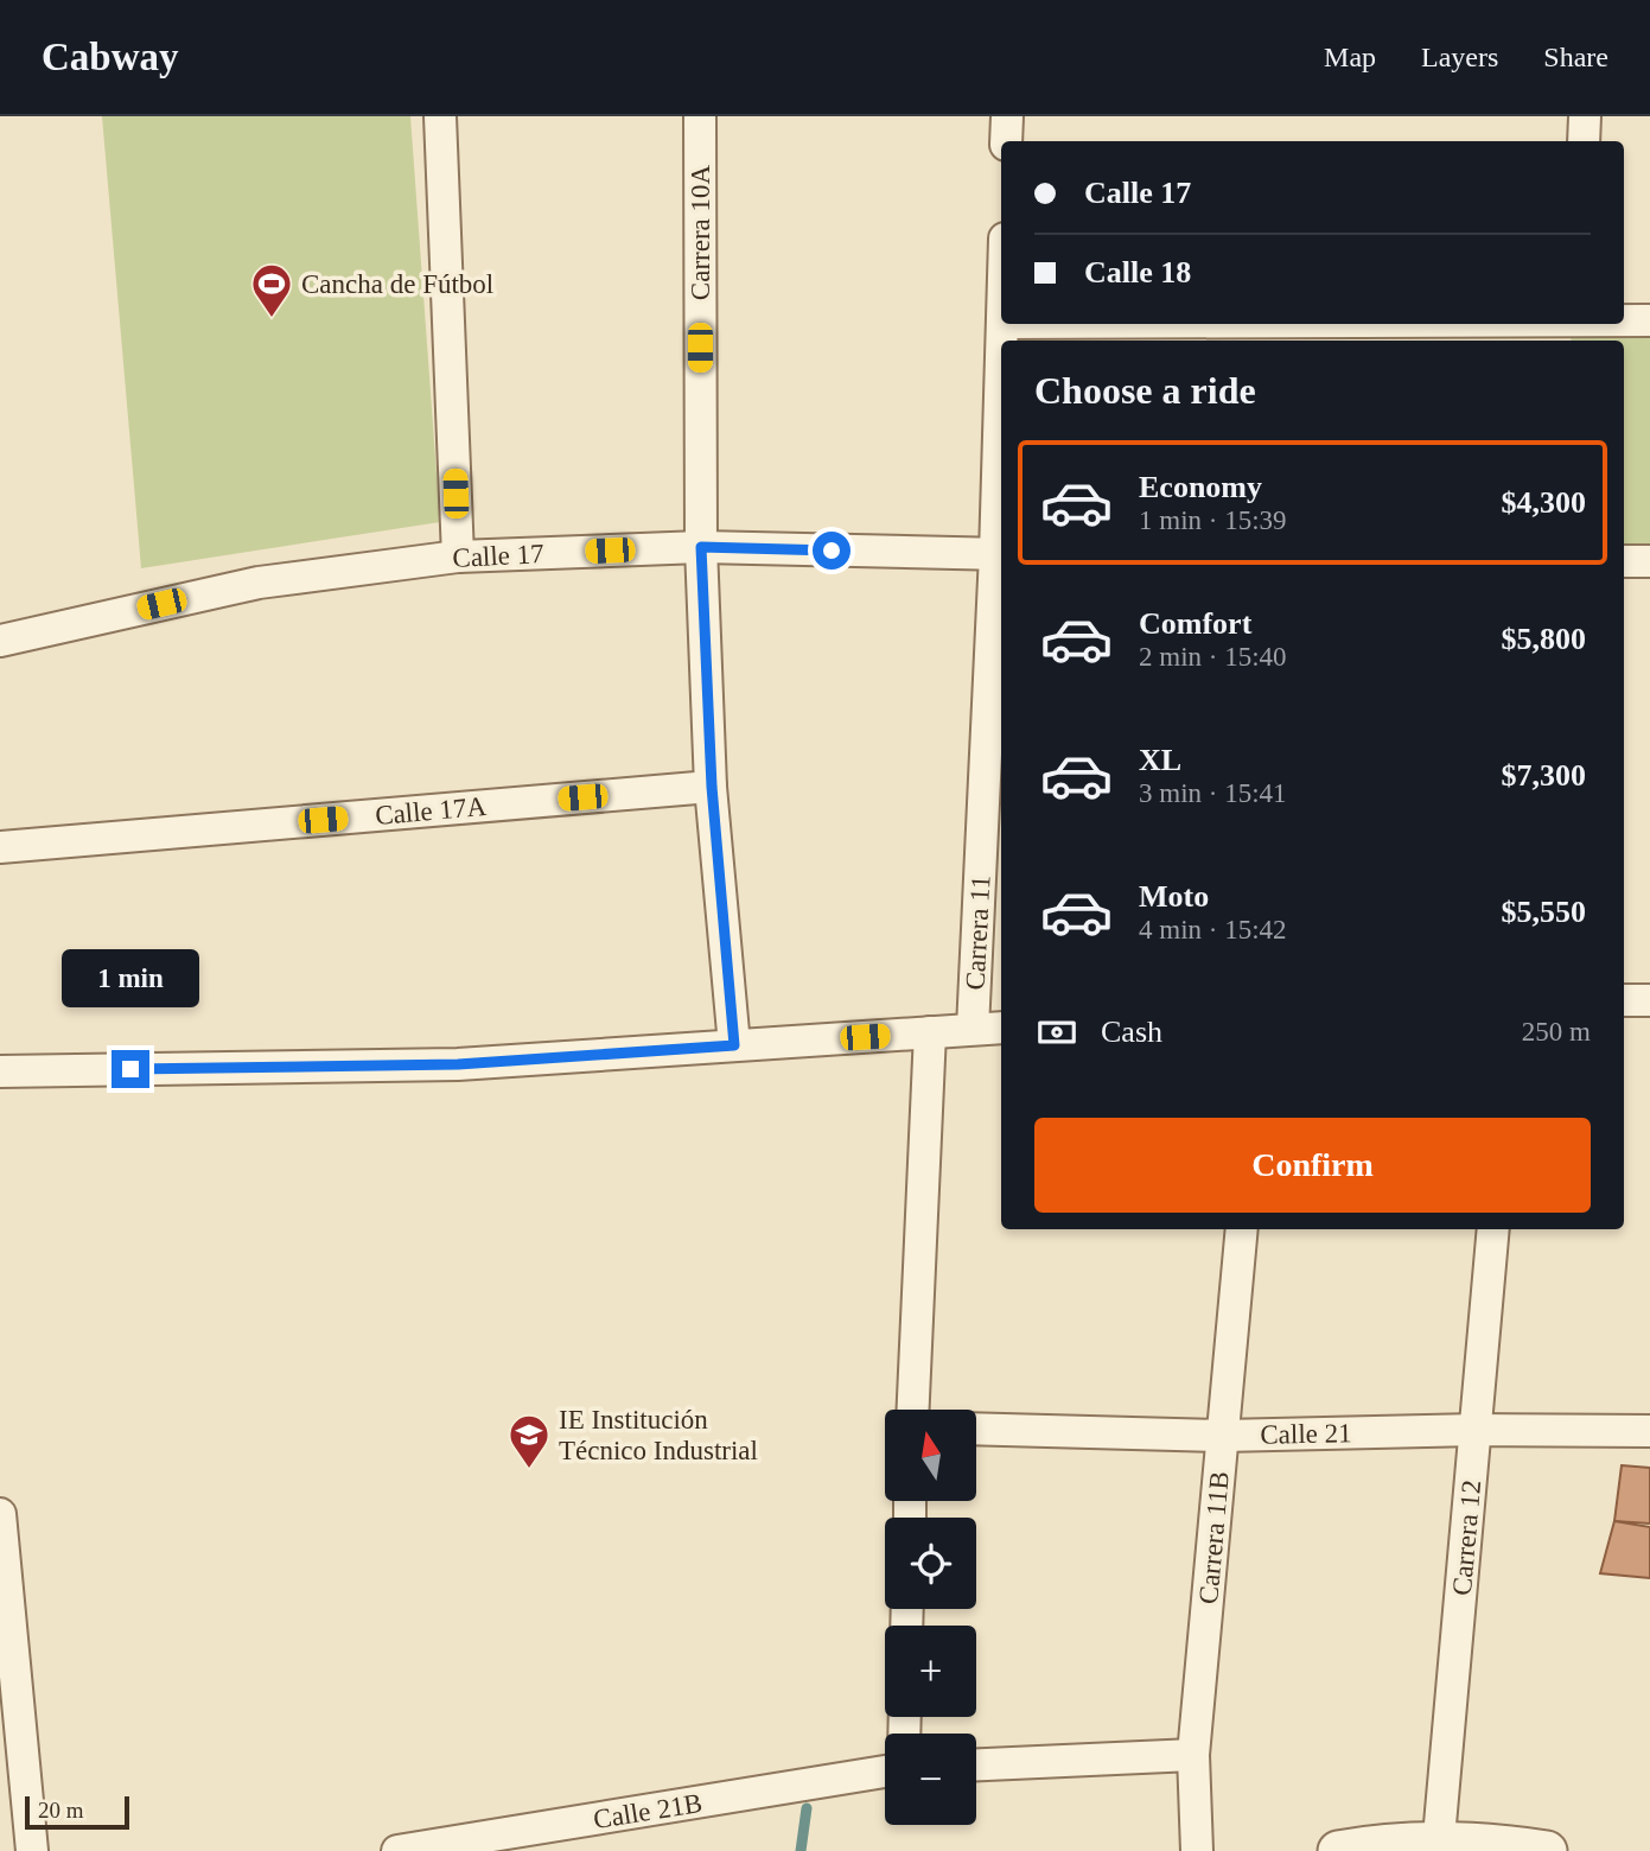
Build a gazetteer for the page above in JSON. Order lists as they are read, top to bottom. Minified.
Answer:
{"streets":{"street":["Carrera 10A","Calle 17","Calle 17A","Carrera 11","Calle 21","Carrera 11B","Carrera 12","Calle 21B"]},"crossings":[["Carrera 10A","Calle 17"],["Carrera 10A","Calle 17A"],["Calle 17","Carrera 11"],["Calle 21","Carrera 11B"],["Calle 21","Carrera 12"]],"places":{"sports":["Cancha de Fútbol"],"school or university":["IE Institución Técnico Industrial"]},"scale_bar":"20 m","north":"top","page":{"header":"Cabway","nav":["Map","Layers","Share"],"banner":["Calle 17","Calle 18"],"heading":"Choose a ride","list":[{"name":"Economy","note":"1 min · 15:39","value":"$4,300"},{"name":"Comfort","note":"2 min · 15:40","value":"$5,800"},{"name":"XL","note":"3 min · 15:41","value":"$7,300"},{"name":"Moto","note":"4 min · 15:42","value":"$5,550"}],"bubble":"1 min","pay":["Cash","250 m"],"buttons":"Confirm","map_buttons":["+","−"],"scale":"20 m"}}
